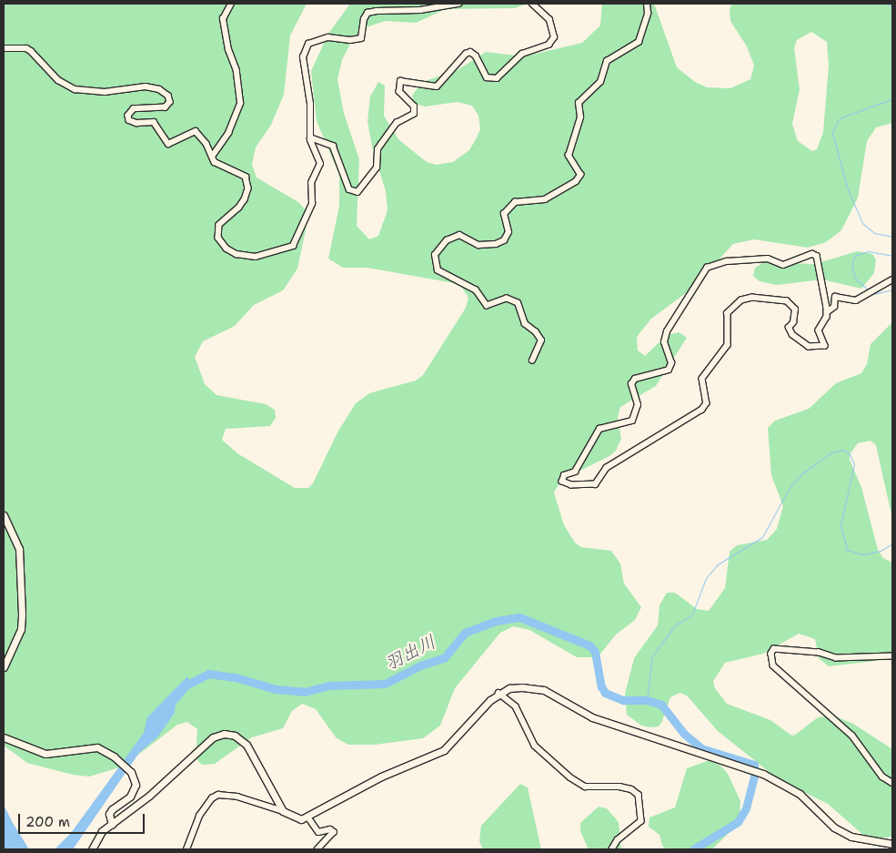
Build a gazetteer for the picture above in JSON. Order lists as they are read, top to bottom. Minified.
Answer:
{"water":["羽出川"],"scale_bar":"200 m"}
